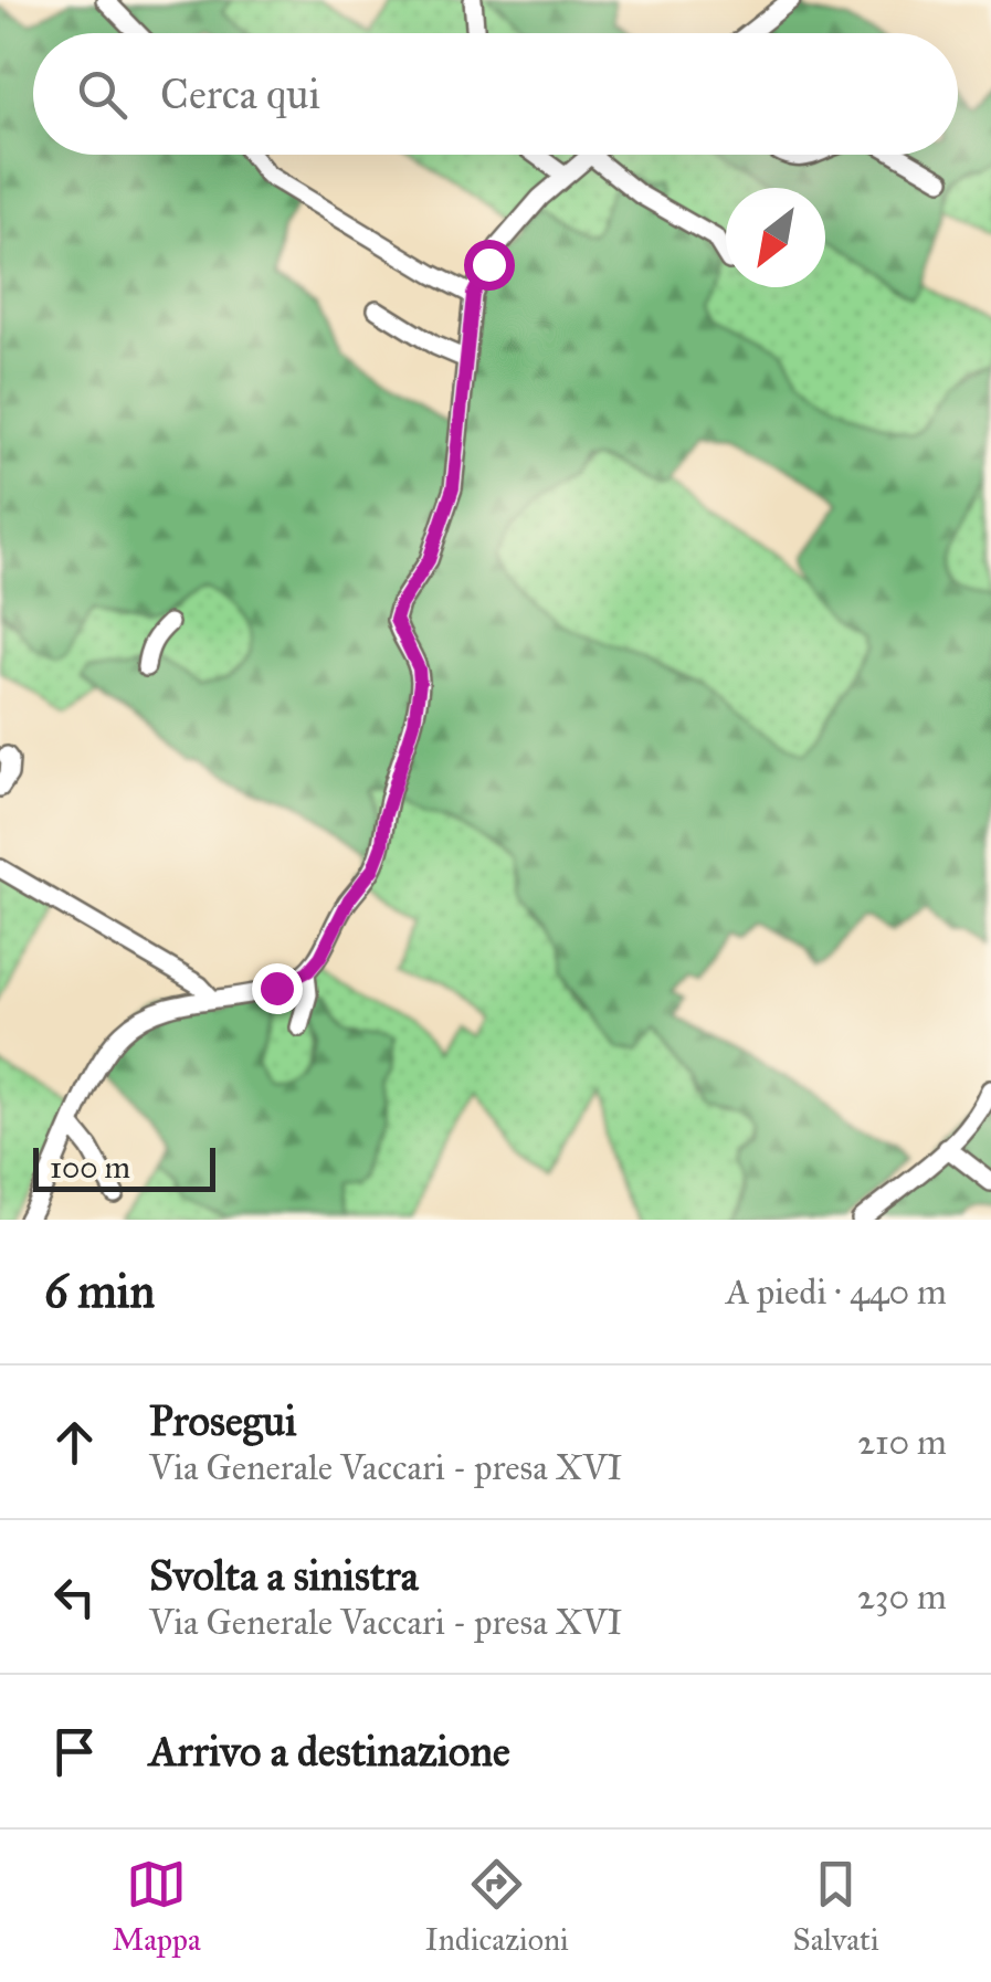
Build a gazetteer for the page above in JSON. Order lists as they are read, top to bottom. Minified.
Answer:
{"scale_bar":"100 m","north":"bottom left","page":{"search":"Cerca qui","scale":"100 m","heading":["6 min","A piedi · 440 m"],"list":[["Prosegui","Via Generale Vaccari - presa XVI","210 m"],["Svolta a sinistra","Via Generale Vaccari - presa XVI","230 m"],"Arrivo a destinazione"],"nav":["Mappa","Indicazioni","Salvati"]}}
